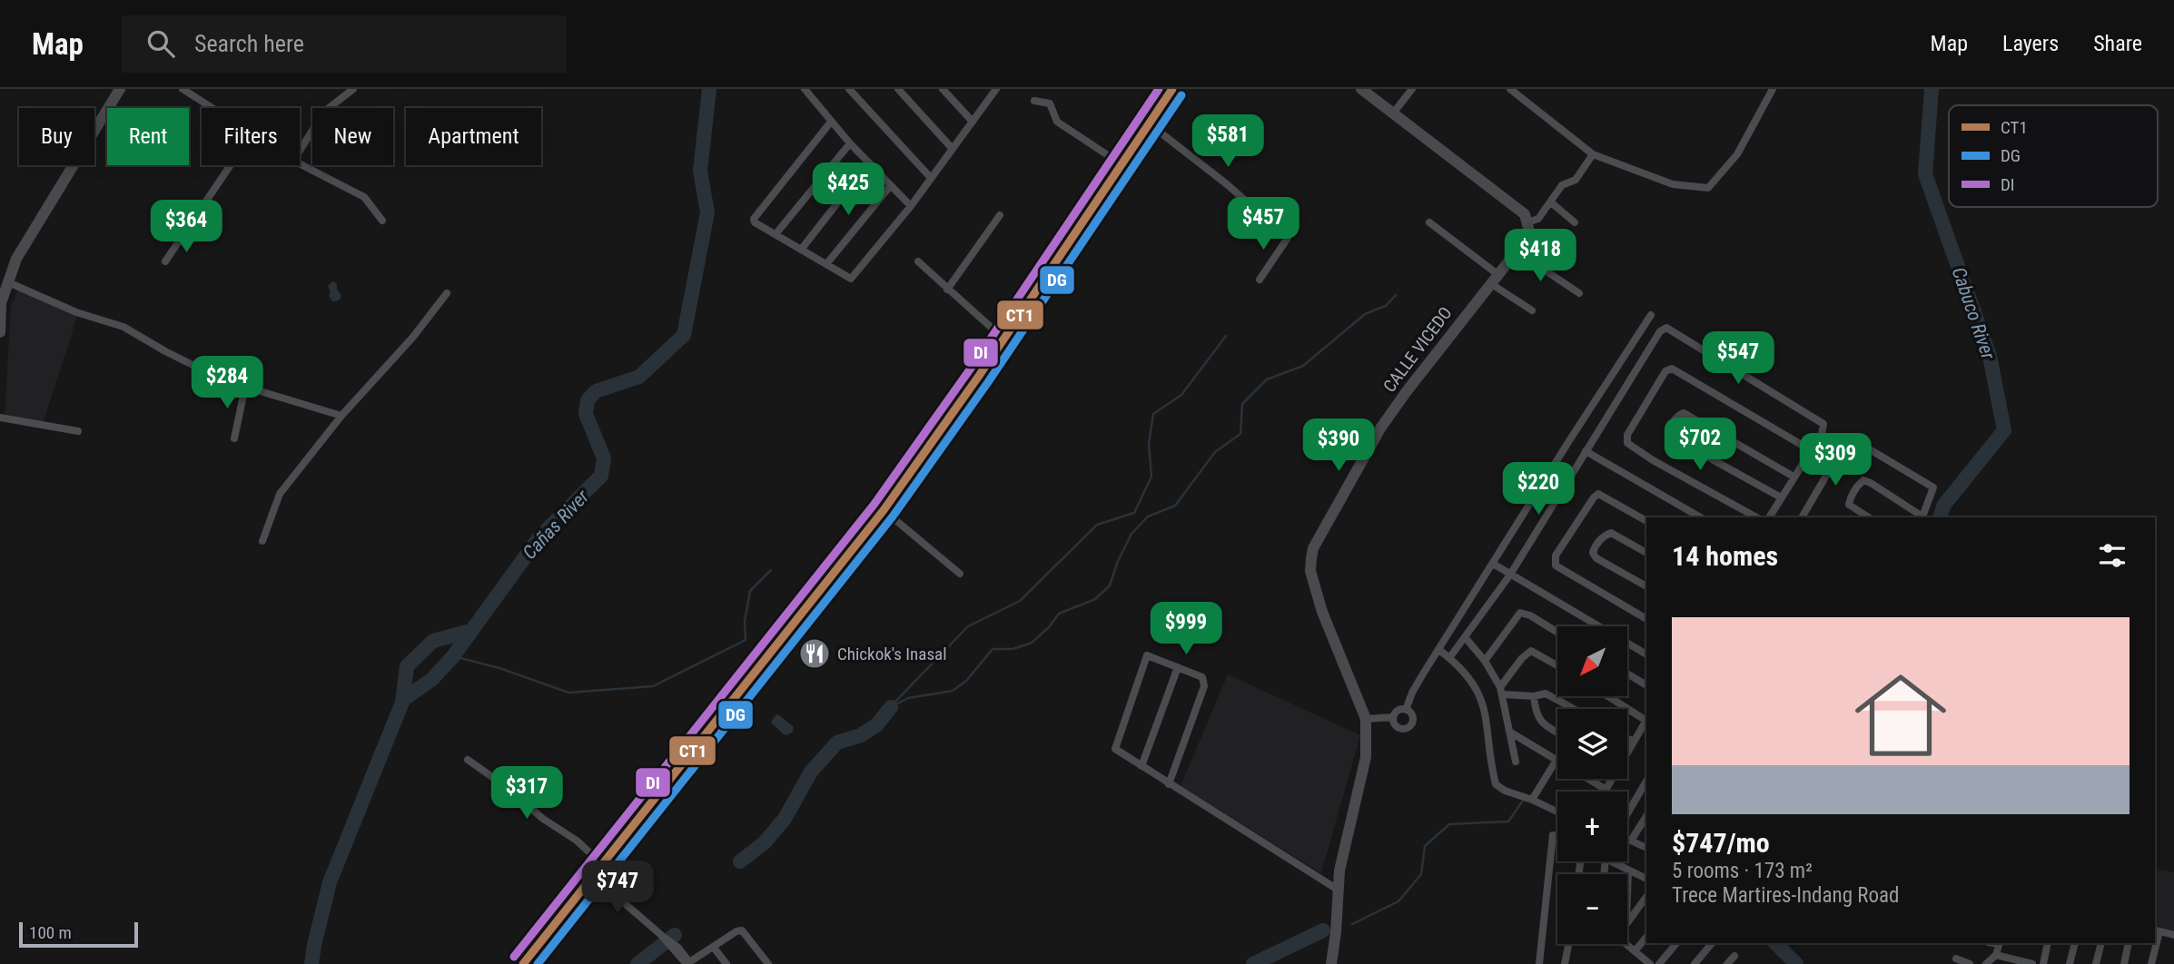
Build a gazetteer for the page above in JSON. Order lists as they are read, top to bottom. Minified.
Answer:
{"streets":{"street":["CALLE VICEDO"]},"water":["Cabuco River","Cañas River"],"places":{"restaurant":["Chickok's Inasal"]},"lines":["transit line CT1","transit line DI","transit line DG"],"legend":["CT1","DG","DI"],"scale_bar":"100 m","north":"bottom left","page":{"header":"Map","search":"Search here","nav":["Map","Layers","Share"],"chip":["Buy","Rent","Filters","New","Apartment"],"price":["$581","$425","$457","$364","$418","$547","$284","$702","$390","$309","$220","$999","$317","$747"],"heading":"14 homes","list":[{"name":"$747/mo","note":"5 rooms · 173 m² · Trece Martires-Indang Road"}],"map_buttons":["+","−"],"scale":"100 m"}}
